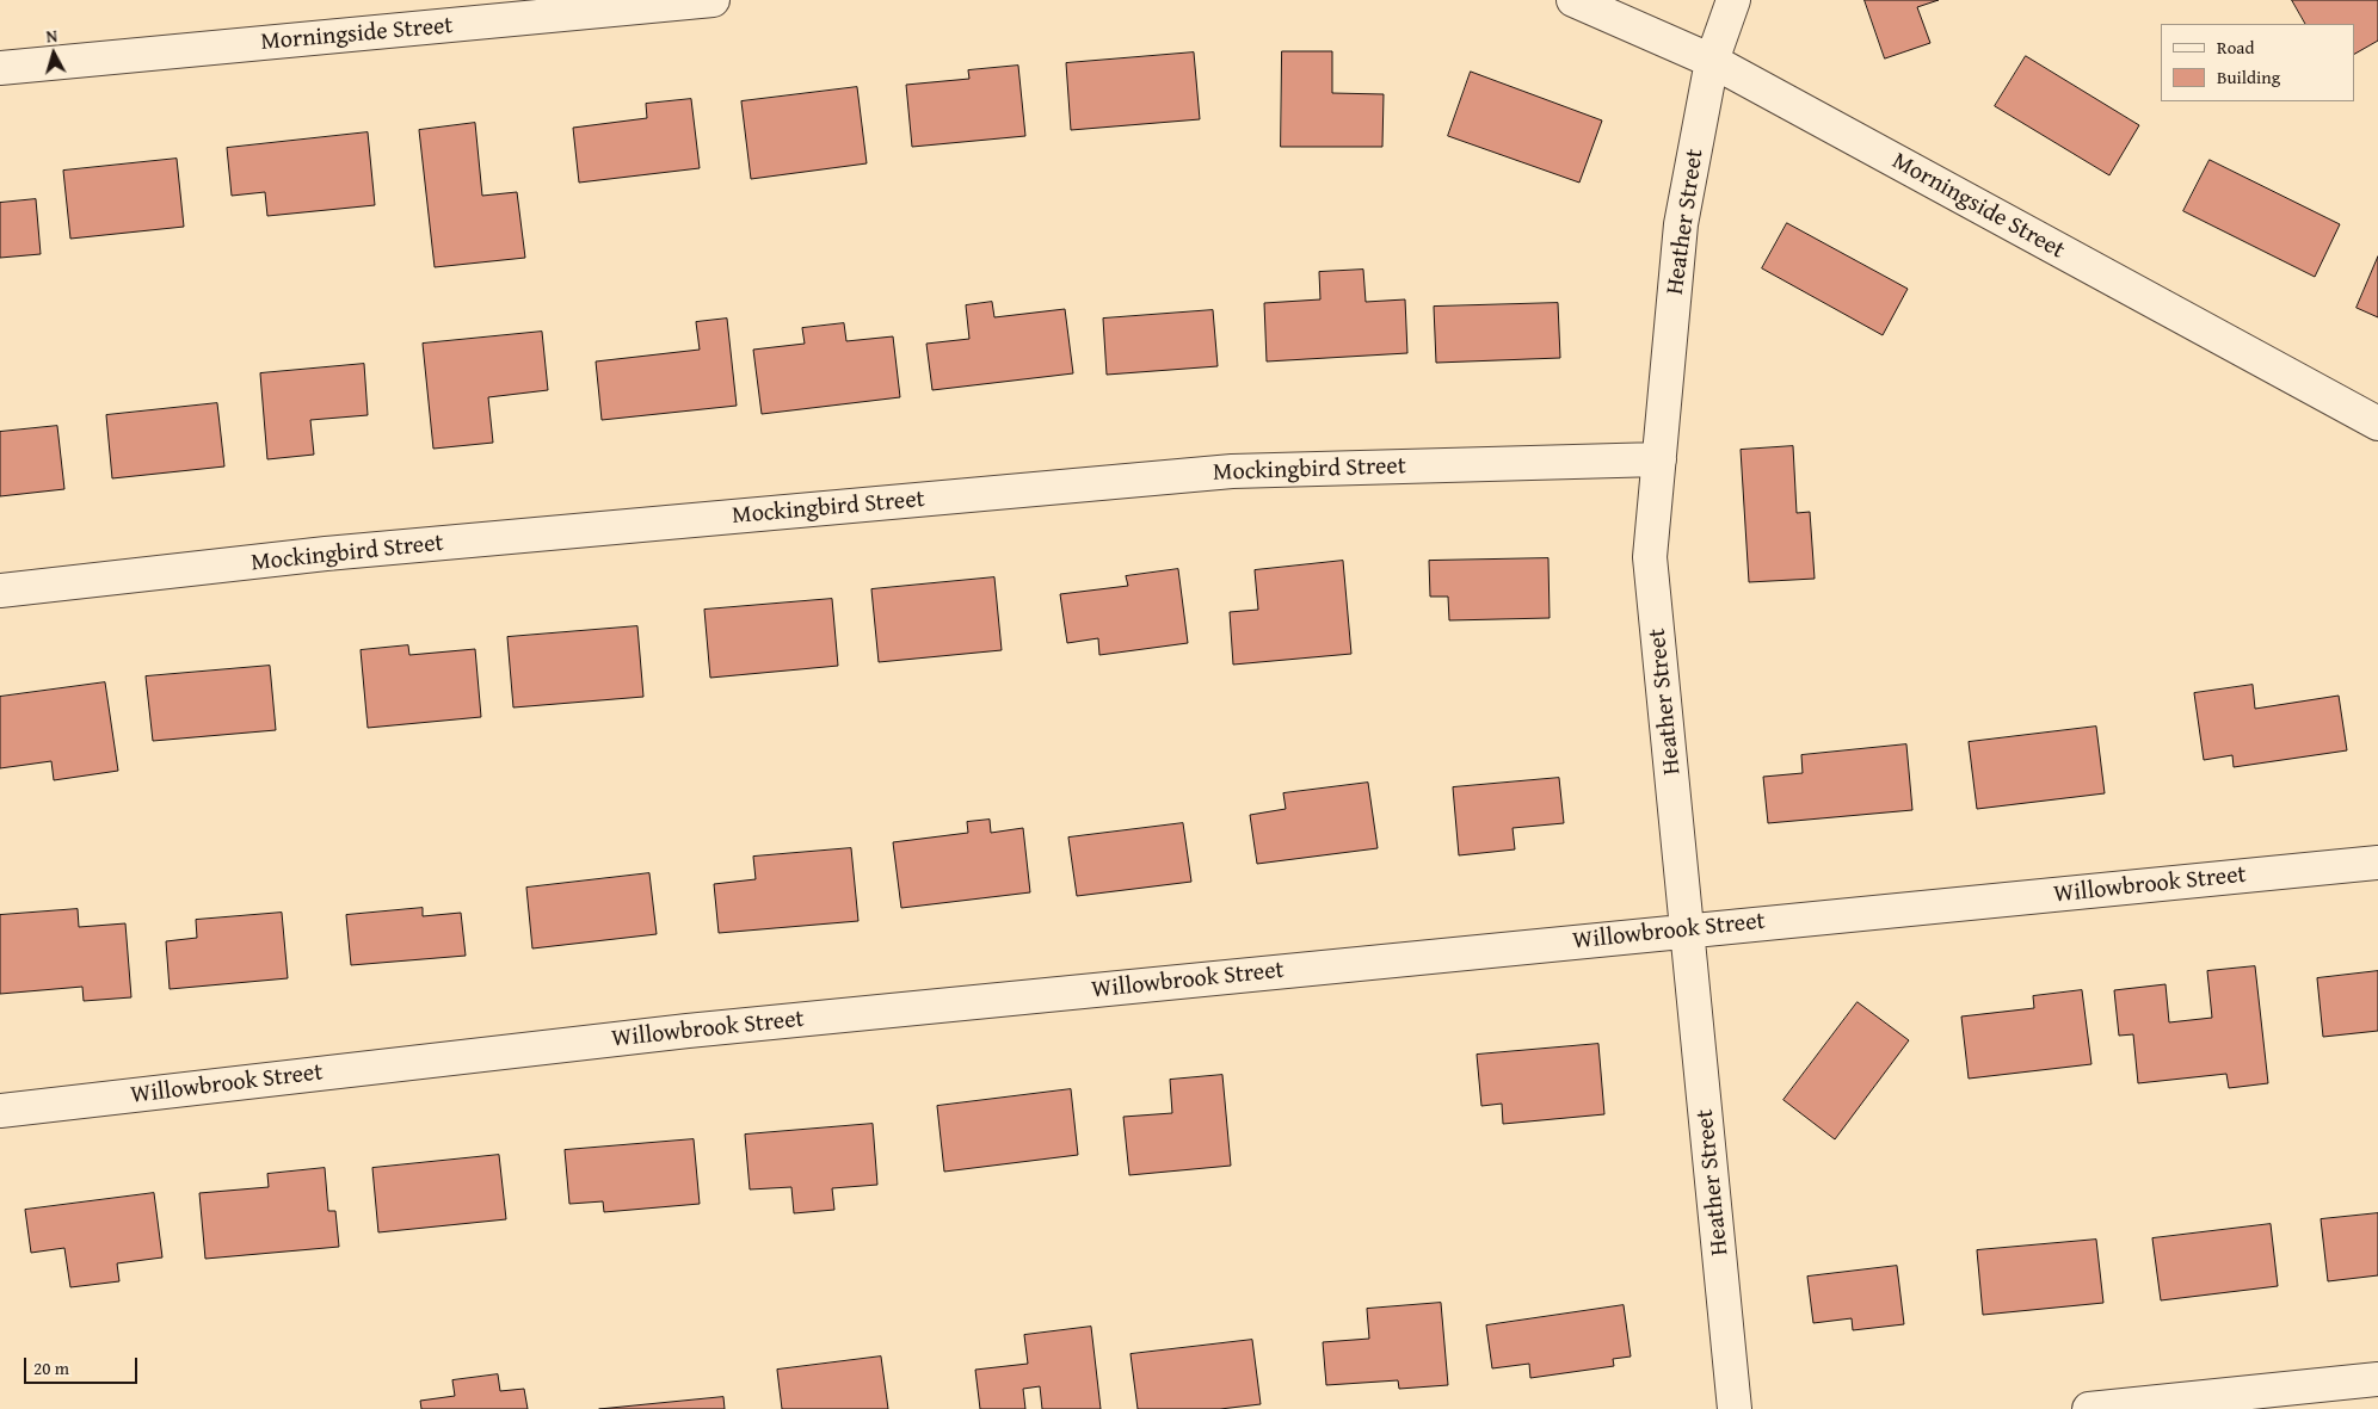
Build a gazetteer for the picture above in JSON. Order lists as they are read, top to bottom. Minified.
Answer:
{"streets":{"street":["Morningside Street","Heather Street","Mockingbird Street","Willowbrook Street"]},"crossings":[["Morningside Street","Heather Street"],["Heather Street","Mockingbird Street"],["Heather Street","Willowbrook Street"]],"legend":["Road","Building"],"scale_bar":"20 m","north":"top"}
